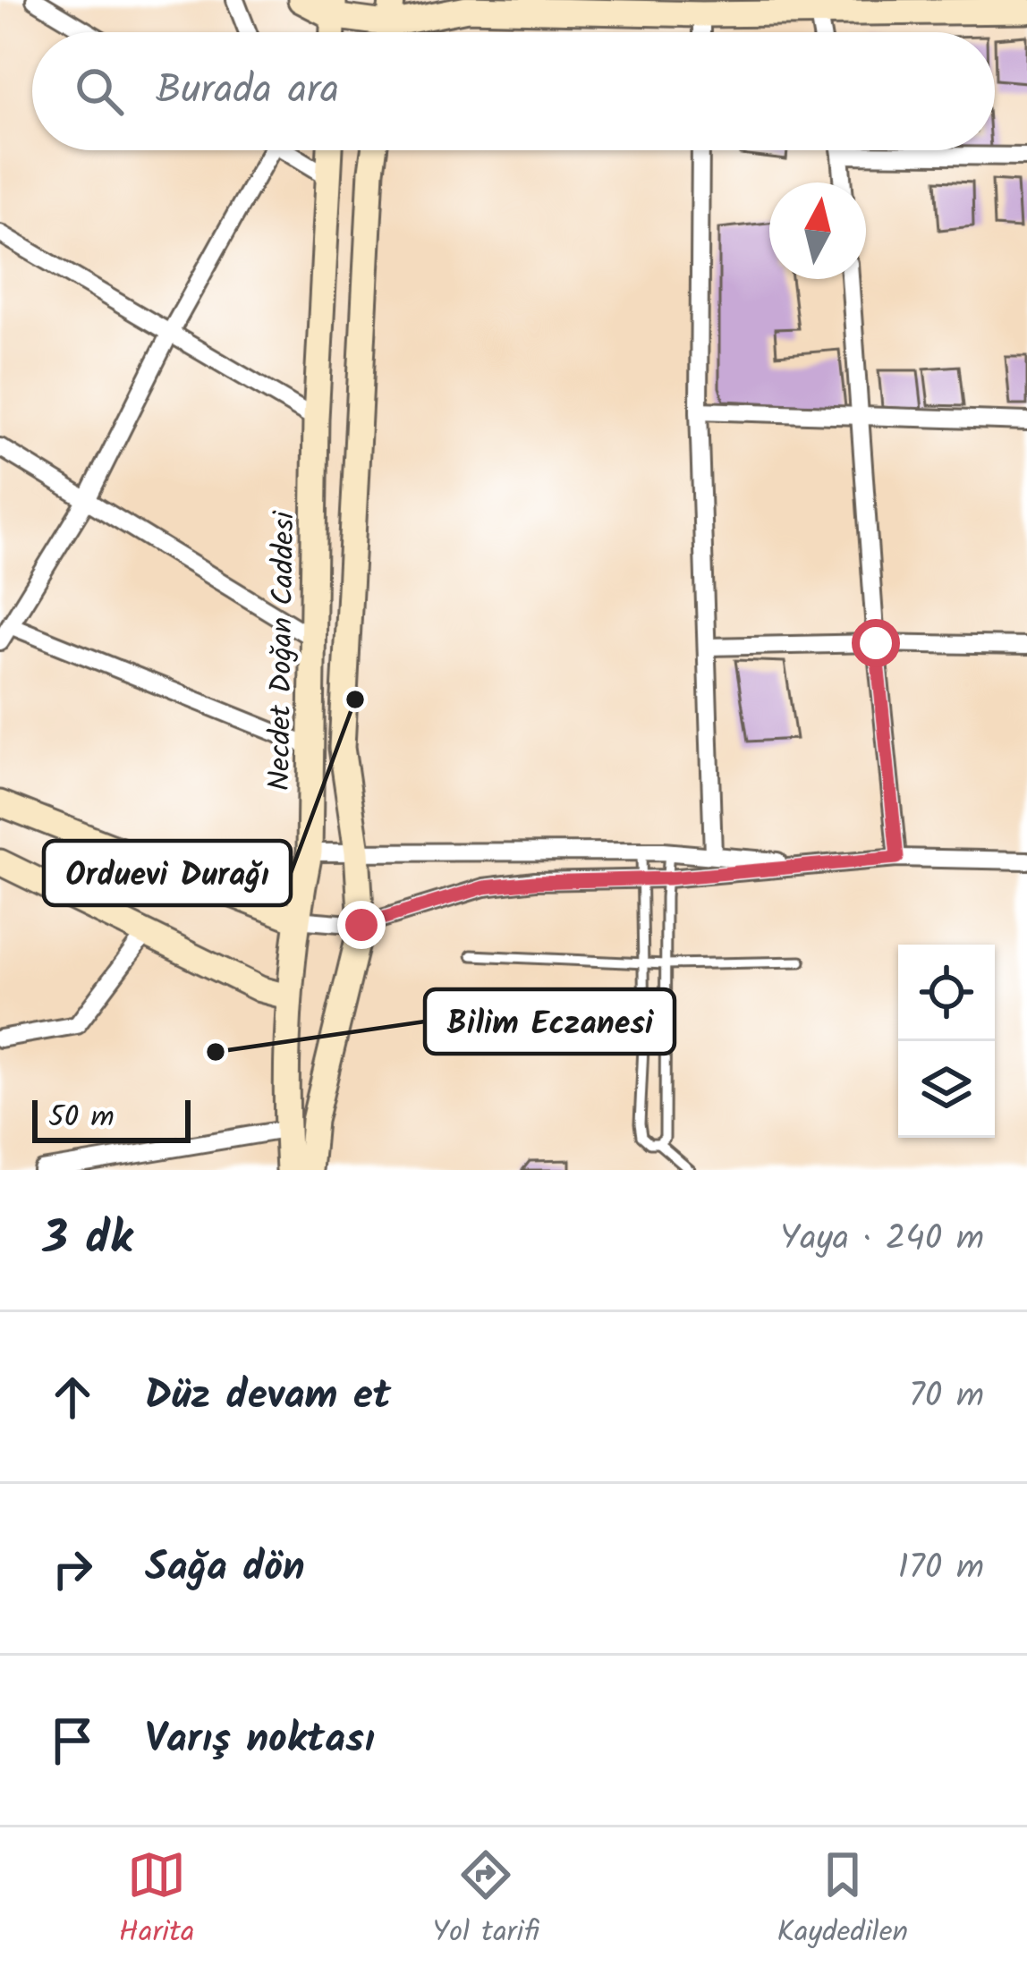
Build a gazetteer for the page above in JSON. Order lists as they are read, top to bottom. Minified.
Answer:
{"streets":{"main road":["Necdet Doğan Caddesi"]},"places":["Orduevi Durağı","Bilim Eczanesi"],"scale_bar":"50 m","north":"top","page":{"search":"Burada ara","scale":"50 m","heading":["3 dk","Yaya · 240 m"],"list":[["Düz devam et","70 m"],["Sağa dön","170 m"],"Varış noktası"],"nav":["Harita","Yol tarifi","Kaydedilen"]}}
